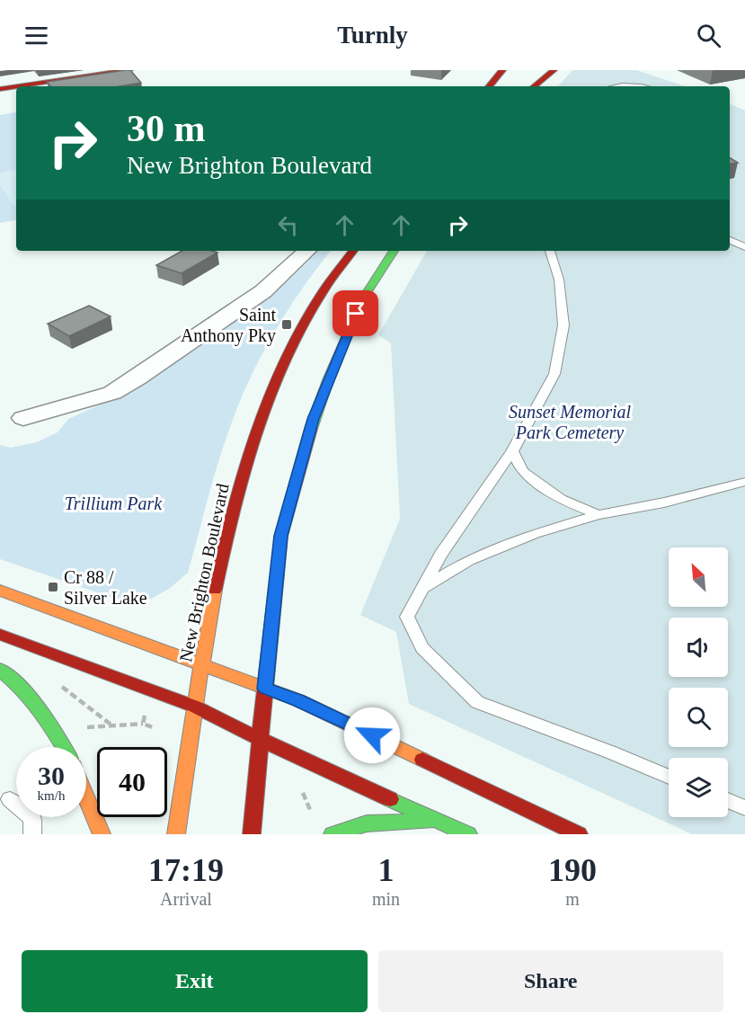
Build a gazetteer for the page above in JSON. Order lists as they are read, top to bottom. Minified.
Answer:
{"streets":{"main road":["New Brighton Boulevard"]},"parks":["Sunset Memorial Park Cemetery","Trillium Park"],"places":{"transit":["Saint Anthony Pky","Cr 88 / Silver Lake"]},"north":"top left","page":{"header":"Turnly","turn":["30 m","New Brighton Boulevard"],"speed":"30 km/h","limit":"40","eta":["17:19","Arrival","1","min","190","m"],"buttons":["Exit","Share"]}}
